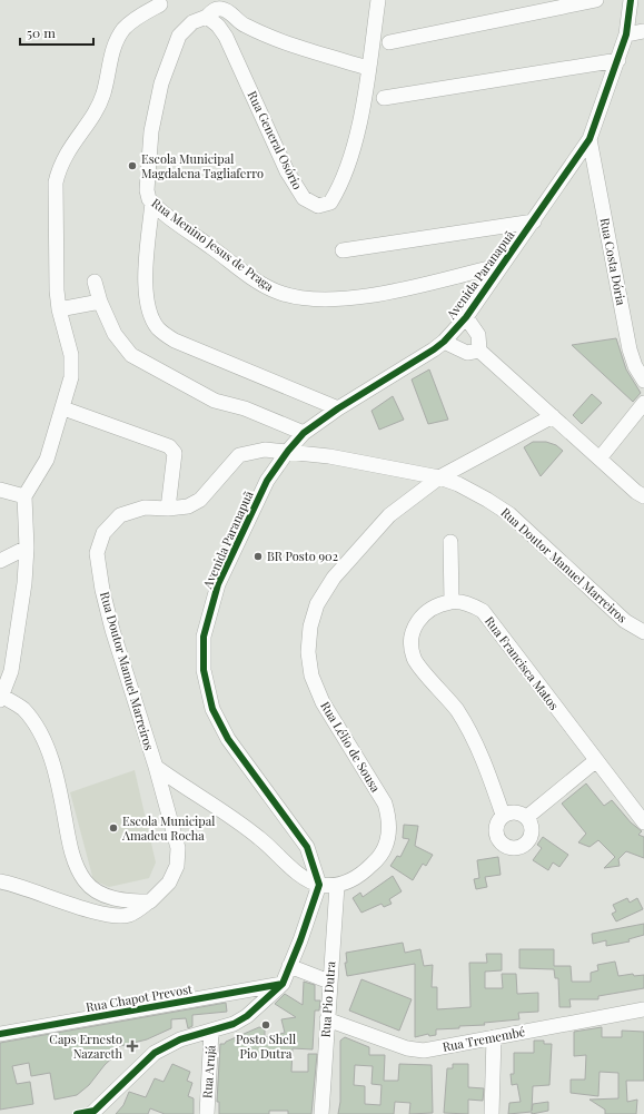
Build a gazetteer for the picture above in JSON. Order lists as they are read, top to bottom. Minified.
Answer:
{"streets":{"street":["Rua General Osório","Rua Menino Jesus de Praga","Rua Costa Dória","Avenida Paranapuã","Rua Doutor Manuel Marreiros","Rua Francisca Matos","Rua Lélio de Sousa","Rua Chapot Prevost","Rua Pio Dutra","Rua Tremembé","Rua Arujá"]},"crossings":[["Rua General Osório","Rua Menino Jesus de Praga"],["Rua Menino Jesus de Praga","Avenida Paranapuã"],["Rua Costa Dória","Avenida Paranapuã"],["Avenida Paranapuã","Rua Doutor Manuel Marreiros"],["Rua Doutor Manuel Marreiros","Rua Lélio de Sousa"],["Rua Lélio de Sousa","Rua Pio Dutra"],["Rua Pio Dutra","Rua Tremembé"]],"places":{"other":["Escola Municipal Magdalena Tagliaferro","BR Posto 902","Escola Municipal Amadeu Rocha","Posto Shell Pio Dutra"],"health":["Caps Ernesto Nazareth"]},"scale_bar":"50 m"}
